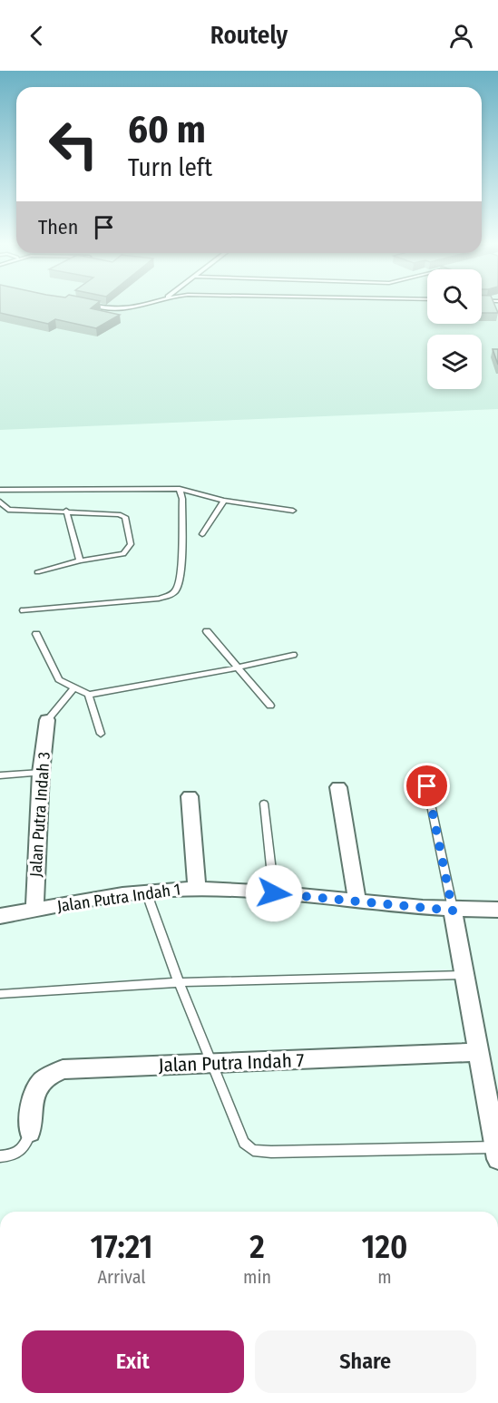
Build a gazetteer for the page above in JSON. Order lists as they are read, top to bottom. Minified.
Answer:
{"streets":{"street":["Jalan Putra Indah 3","Jalan Putra Indah 1","Jalan Putra Indah 7"]},"crossings":[["Jalan Putra Indah 3","Jalan Putra Indah 1"]],"page":{"header":"Routely","turn":["60 m","Turn left"],"then":"Then","eta":["17:21","Arrival","2","min","120","m"],"buttons":["Exit","Share"]}}
